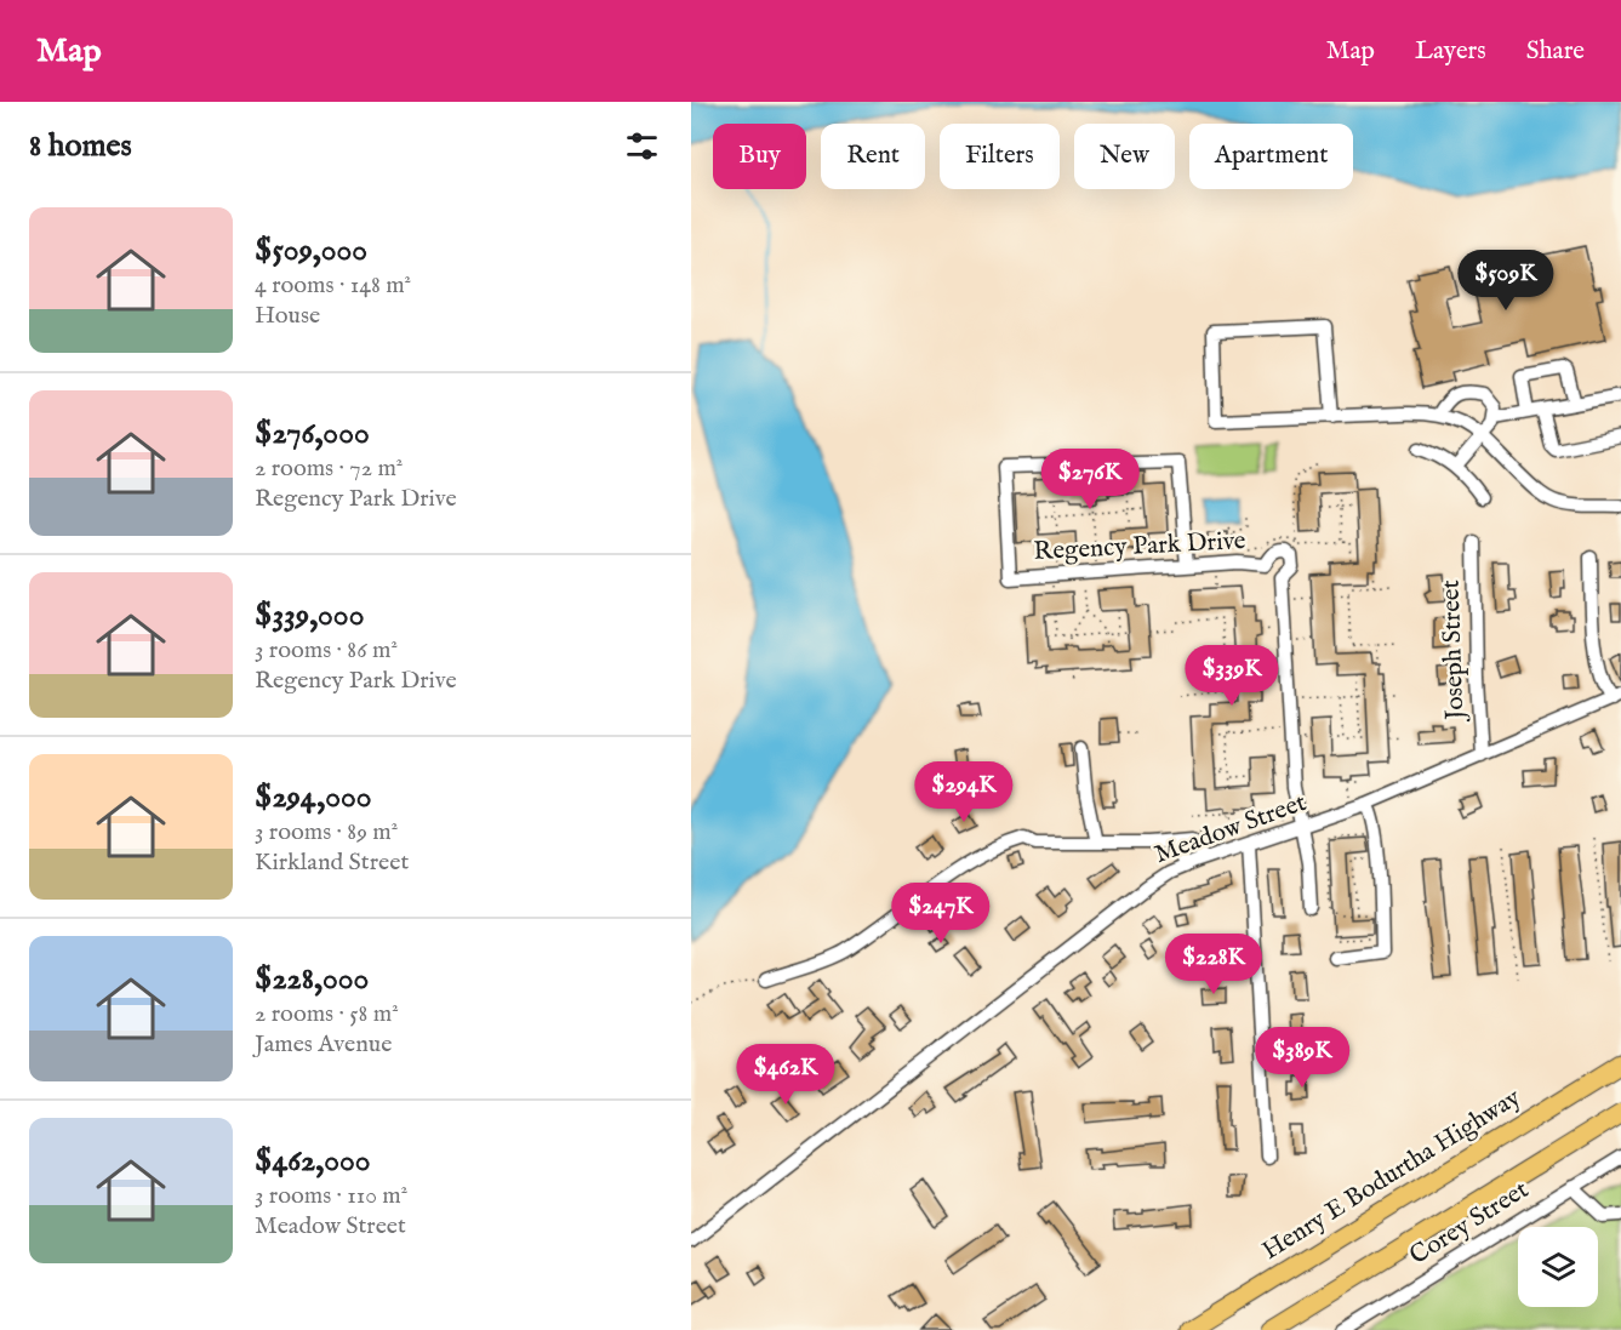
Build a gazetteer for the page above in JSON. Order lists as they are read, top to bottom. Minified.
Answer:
{"streets":{"highway":["Henry E Bodurtha Highway"],"street":["Regency Park Drive","Joseph Street","Meadow Street","Corey Street"]},"crossings":[["Regency Park Drive","Meadow Street"],["Joseph Street","Meadow Street"]],"page":{"header":"Map","nav":["Map","Layers","Share"],"heading":"8 homes","chip":["Buy","Rent","Filters","New","Apartment"],"list":[{"name":"$509,000","note":"4 rooms · 148 m² · House"},{"name":"$276,000","note":"2 rooms · 72 m² · Regency Park Drive"},{"name":"$339,000","note":"3 rooms · 86 m² · Regency Park Drive"},{"name":"$294,000","note":"3 rooms · 89 m² · Kirkland Street"},{"name":"$228,000","note":"2 rooms · 58 m² · James Avenue"},{"name":"$462,000","note":"3 rooms · 110 m² · Meadow Street"}],"price":["$509K","$276K","$339K","$294K","$247K","$228K","$389K","$462K"]}}
